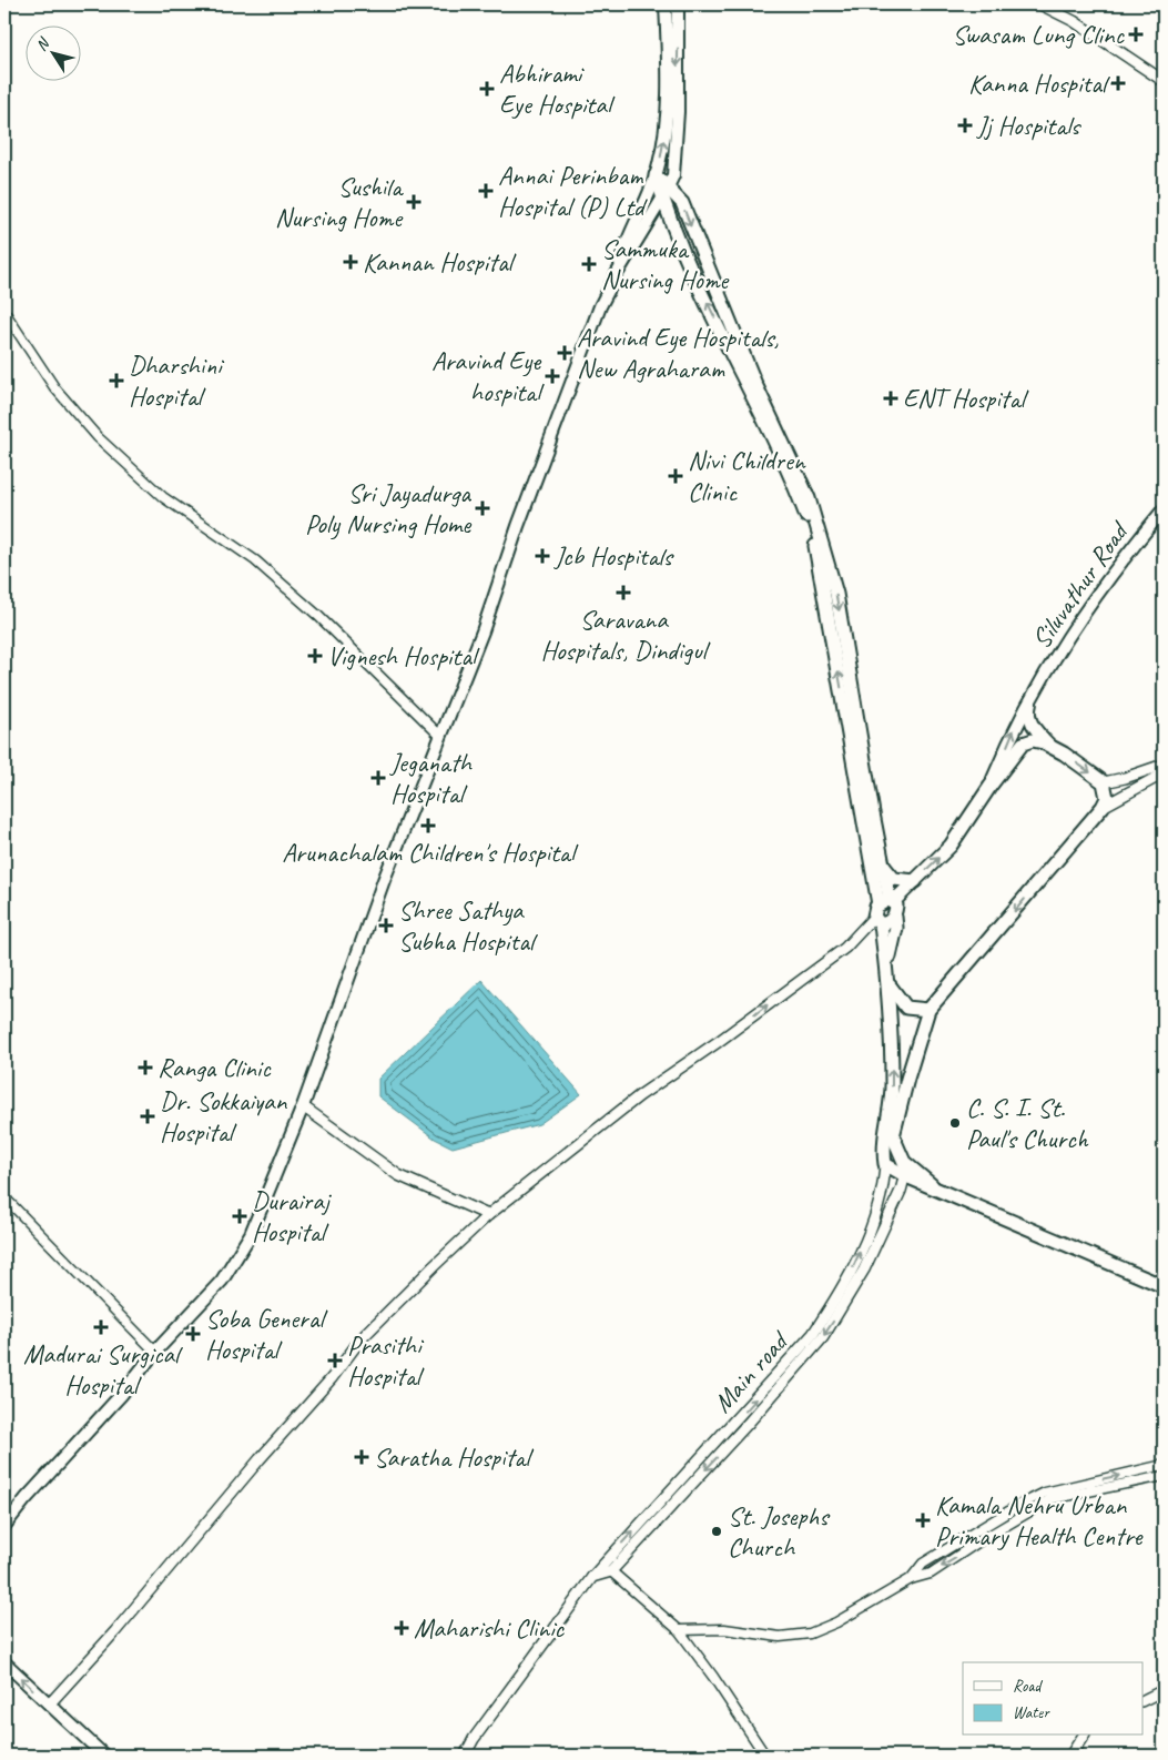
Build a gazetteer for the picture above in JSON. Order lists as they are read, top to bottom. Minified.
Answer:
{"streets":{"main road":["Siluvathur Road","Main road"]},"places":{"health":["Swasam Lung Clinc","Kanna Hospital","Abhirami Eye Hospital","Jj Hospitals","Annai Perinbam Hospital (P) Ltd","Sushila Nursing Home","Kannan Hospital","Sammuka Nursing Home","Aravind Eye Hospitals, New Agraharam","Aravind Eye hospital","Dharshini Hospital","ENT Hospital","Nivi Children Clinic","Sri Jayadurga Poly Nursing Home","Jcb Hospitals","Saravana Hospitals, Dindigul","Vignesh Hospital","Jeganath Hospital","Arunachalam Children's Hospital","Shree Sathya Subha Hospital","Ranga Clinic","Dr. Sokkaiyan Hospital","Durairaj Hospital","Madurai Surgical Hospital","Soba General Hospital","Prasithi Hospital","Saratha Hospital","Kamala Nehru Urban Primary Health Centre","Maharishi Clinic"],"other":["C. S. I. St. Paul's Church","St. Josephs Church"]},"legend":["Road","Water"],"north":"top left"}
